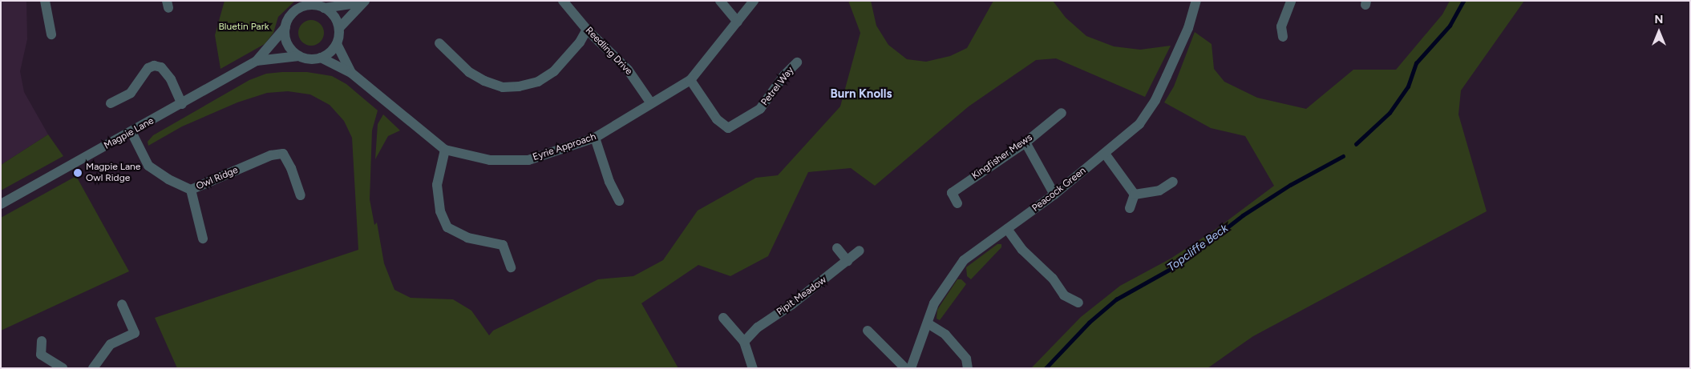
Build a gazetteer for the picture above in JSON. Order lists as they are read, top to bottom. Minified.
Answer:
{"streets":{"street":["Reedling Drive","Petrel Way","Magpie Lane","Eyrie Approach","Kingfisher Mews","Owl Ridge","Peacock Green","Pipit Meadow"]},"crossings":[["Reedling Drive","Eyrie Approach"],["Petrel Way","Eyrie Approach"],["Magpie Lane","Eyrie Approach"],["Magpie Lane","Owl Ridge"]],"districts":["Burn Knolls"],"water":["Topcliffe Beck"],"parks":["Bluetin Park"],"places":["Magpie Lane Owl Ridge"],"north":"top"}
